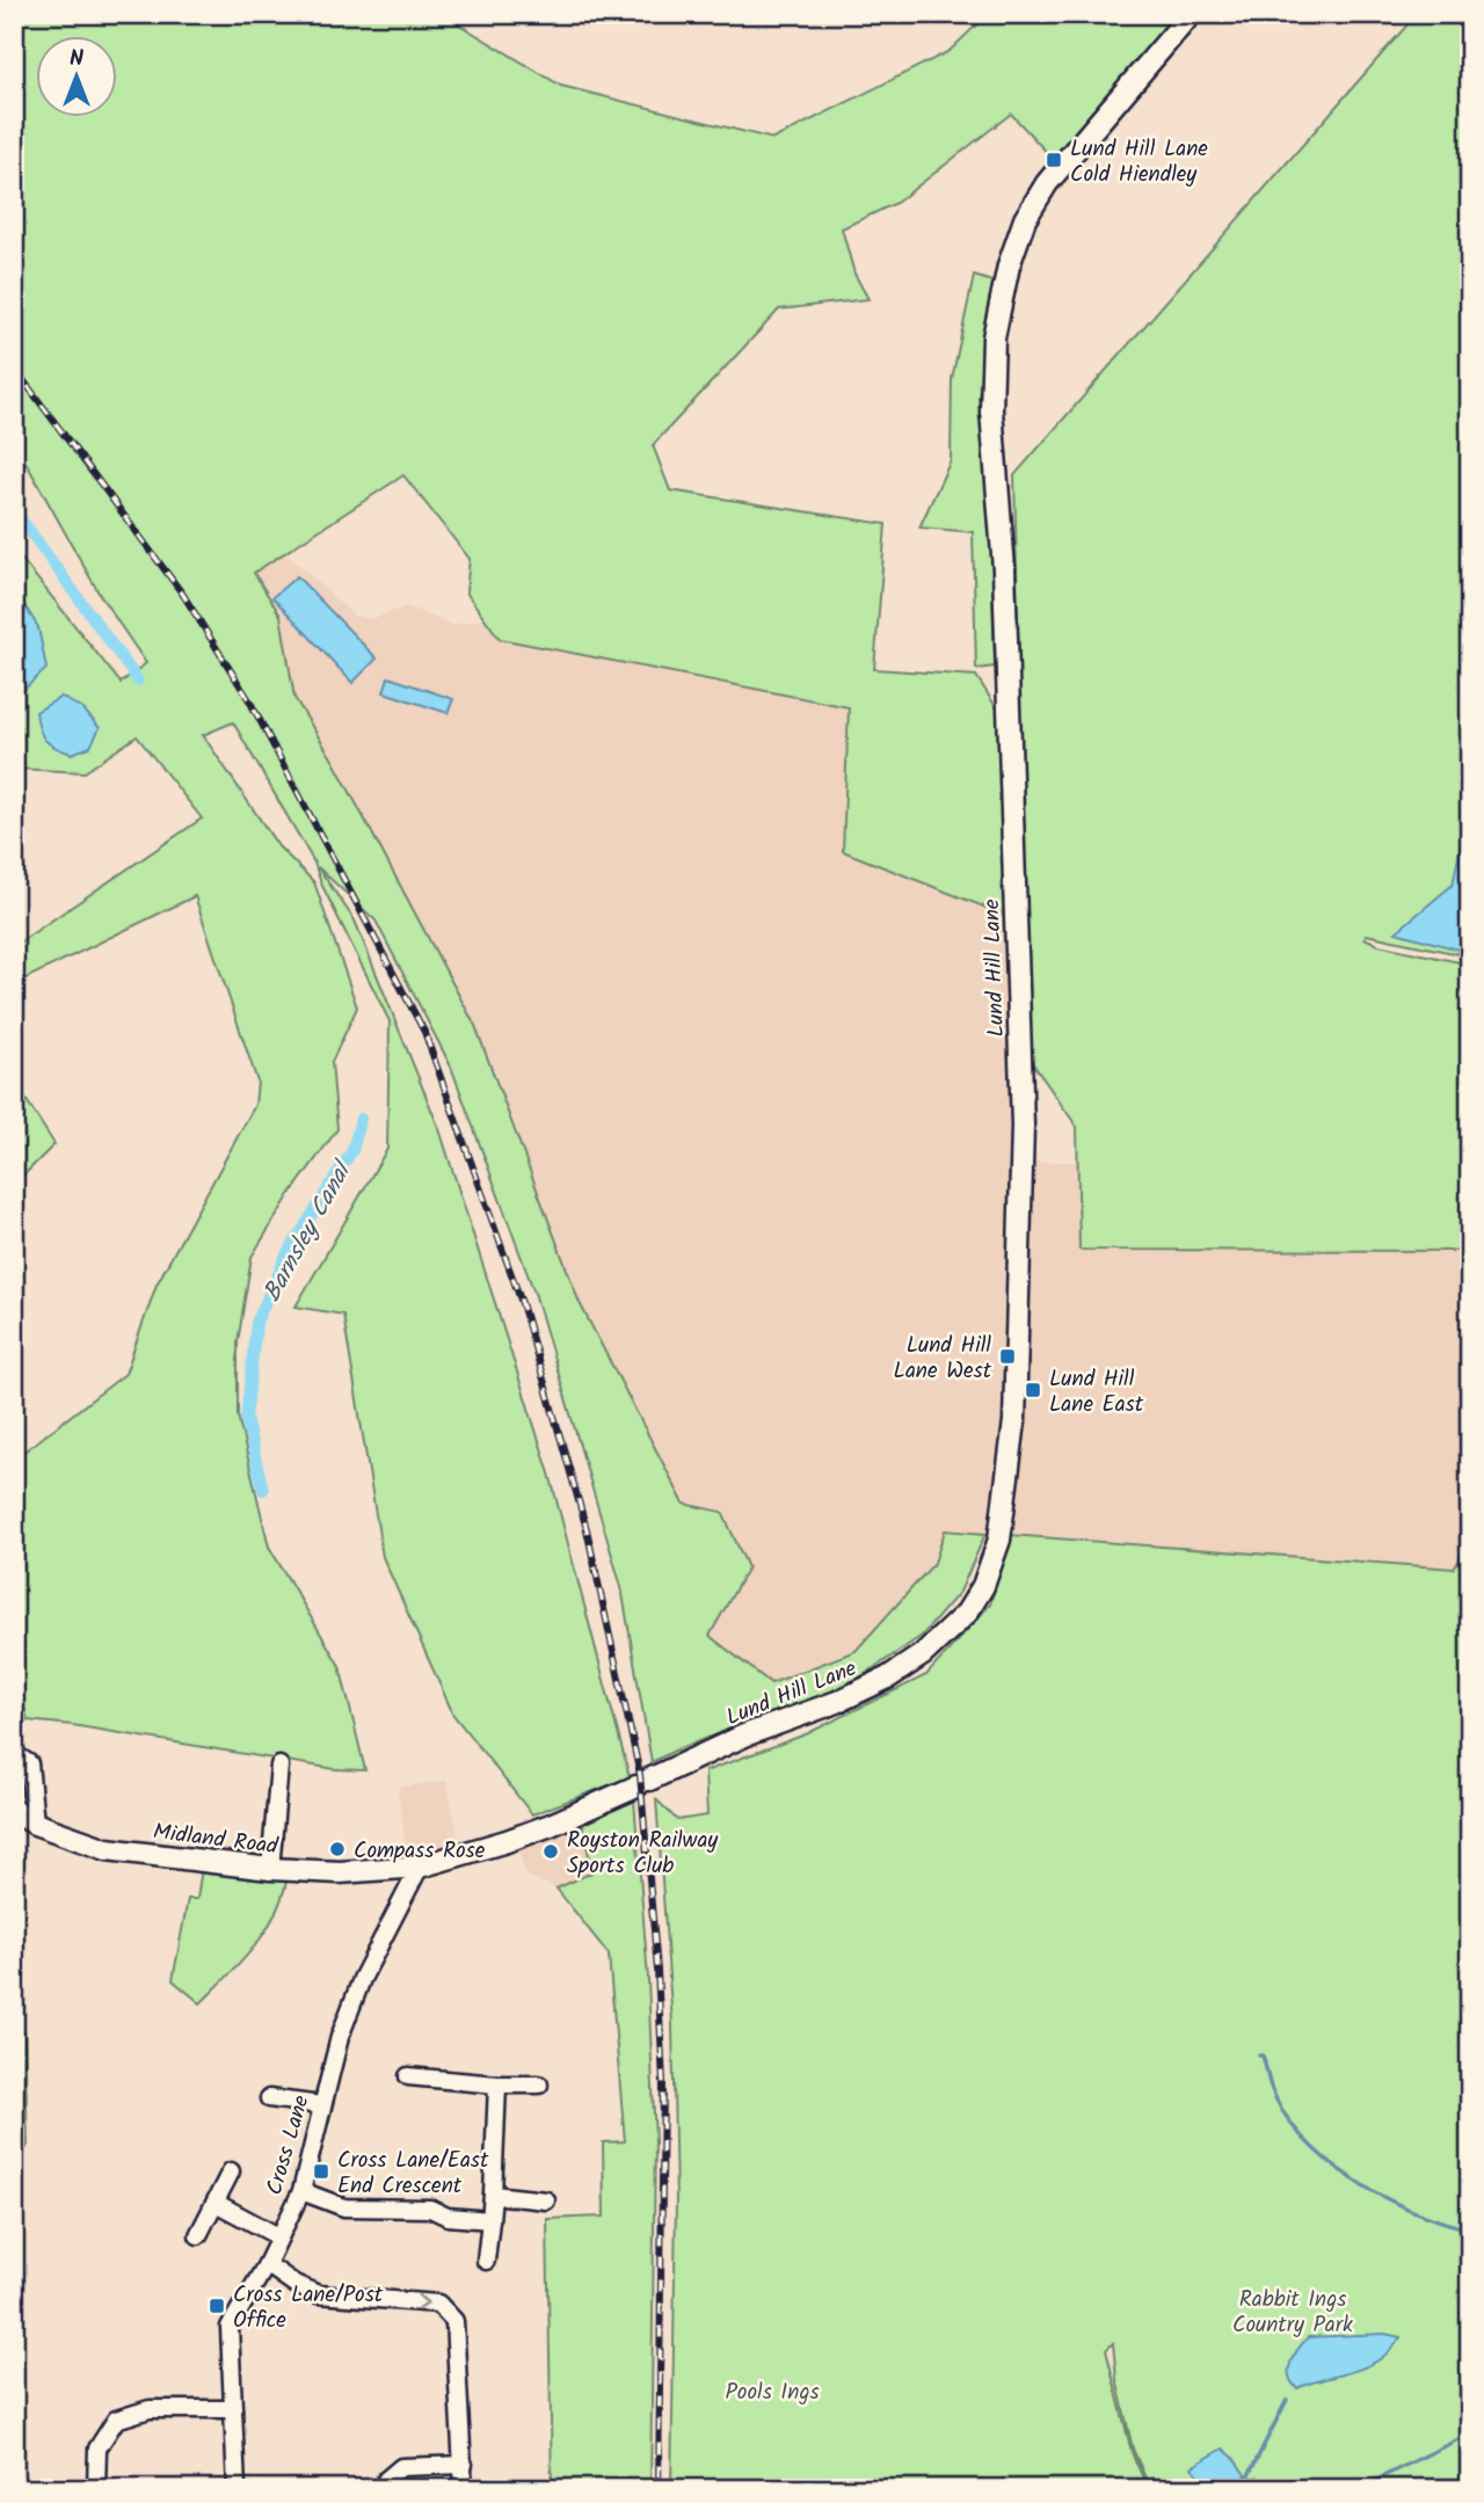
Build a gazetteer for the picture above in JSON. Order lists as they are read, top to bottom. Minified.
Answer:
{"streets":{"main road":["Lund Hill Lane","Midland Road"],"street":["Cross Lane"]},"crossings":[["Lund Hill Lane","Midland Road"],["Lund Hill Lane","Cross Lane"],["Midland Road","Cross Lane"]],"water":["Barnsley Canal"],"parks":["Rabbit Ings Country Park","Pools Ings"],"places":{"transit":["Lund Hill Lane Cold Hiendley","Lund Hill Lane West","Lund Hill Lane East","Cross Lane/East End Crescent","Cross Lane/Post Office"],"other":["Compass Rose","Royston Railway Sports Club"]},"north":"top"}
